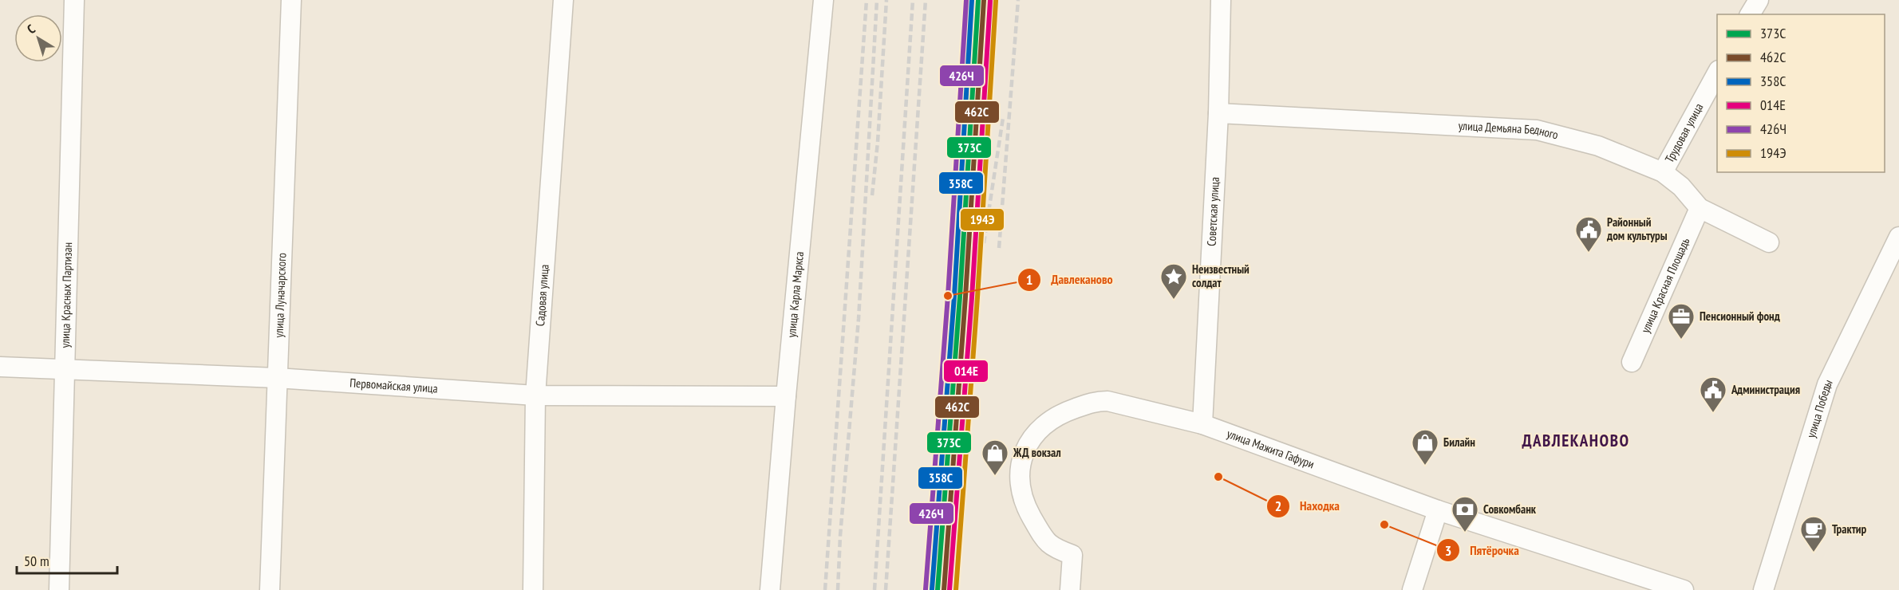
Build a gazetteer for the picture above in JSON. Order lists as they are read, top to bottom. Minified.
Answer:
{"streets":{"street":["улица Демьяна Бедного","Трудовая улица","Советская улица","улица Красная Площадь","улица Красных Партизан","улица Луначарского","Садовая улица","улица Карла Маркса","Первомайская улица","улица Победы","улица Мажита Гафури"]},"crossings":[["улица Демьяна Бедного","Трудовая улица"],["улица Демьяна Бедного","Советская улица"],["улица Демьяна Бедного","улица Красная Площадь"],["Советская улица","улица Мажита Гафури"],["улица Красных Партизан","Первомайская улица"],["улица Луначарского","Первомайская улица"],["Садовая улица","Первомайская улица"],["улица Карла Маркса","Первомайская улица"]],"districts":["ДАВЛЕКАНОВО"],"places":{"public building":["Районный дом культуры","Администрация"],"other":["Давлеканово","Находка","Пятёрочка"],"place":["Неизвестный солдат"],"office":["Пенсионный фонд"],"shop":["Билайн","ЖД вокзал"],"bank":["Совкомбанк"],"cafe":["Трактир"]},"lines":["transit line 373C","transit line 462С","transit line 358С","transit line 426Ч","transit line 014Е","transit line 194Э"],"legend":["373C","462С","358С","014Е","426Ч","194Э"],"scale_bar":"50 m","north":"top left"}
